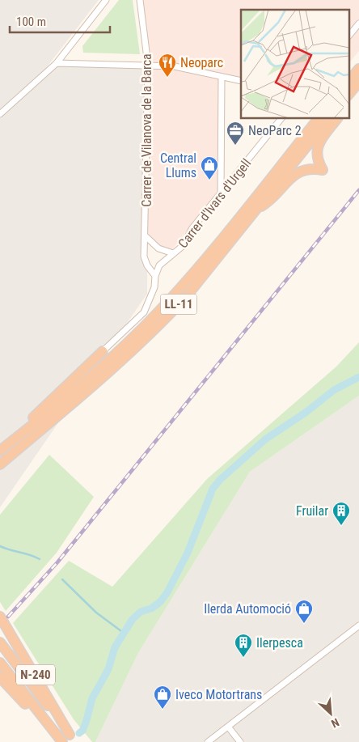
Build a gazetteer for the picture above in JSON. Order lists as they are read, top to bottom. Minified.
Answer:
{"streets":{"highway":["LL-11","N-240"],"street":["Carrer de Vilanova de la Barca","Carrer d'Ivars d'Urgell"]},"crossings":[["Carrer de Vilanova de la Barca","Carrer d'Ivars d'Urgell"]],"places":{"restaurant":["Neoparc"],"office":["NeoParc 2"],"shop":["Central Llums","Ilerda Automoció","Iveco Motortrans"],"building":["Fruilar","Ilerpesca"]},"scale_bar":"100 m","north":"bottom right"}
